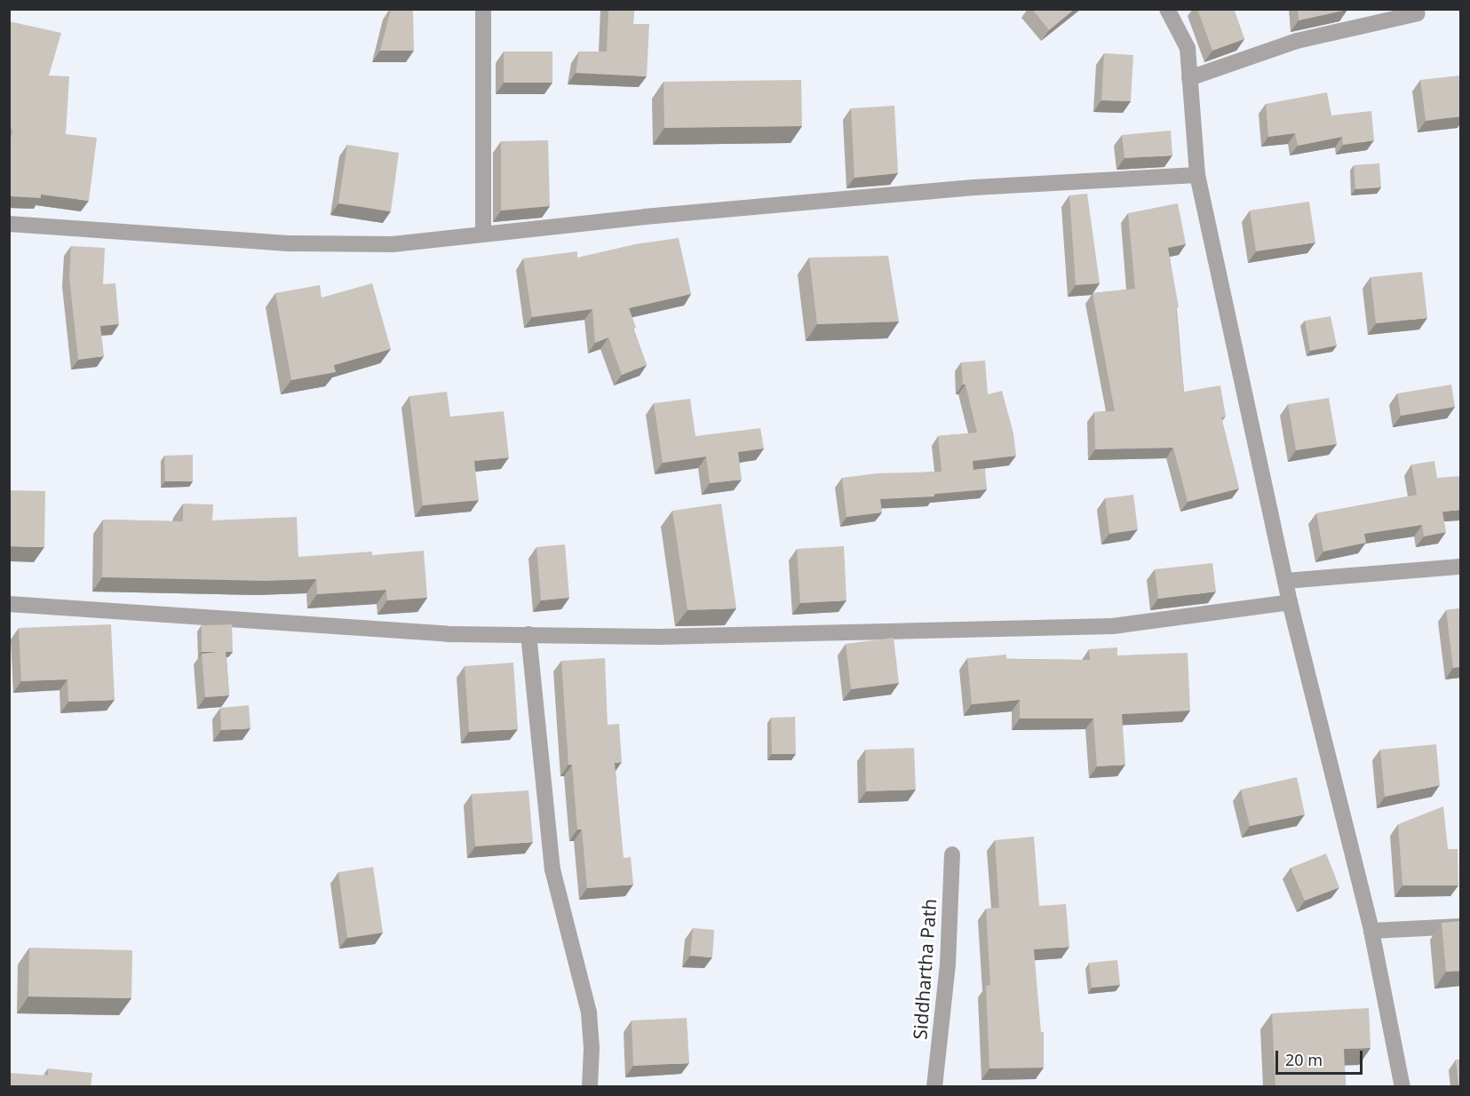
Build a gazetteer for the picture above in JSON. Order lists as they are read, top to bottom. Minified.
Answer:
{"streets":{"street":["Siddhartha Path"]},"scale_bar":"20 m"}
